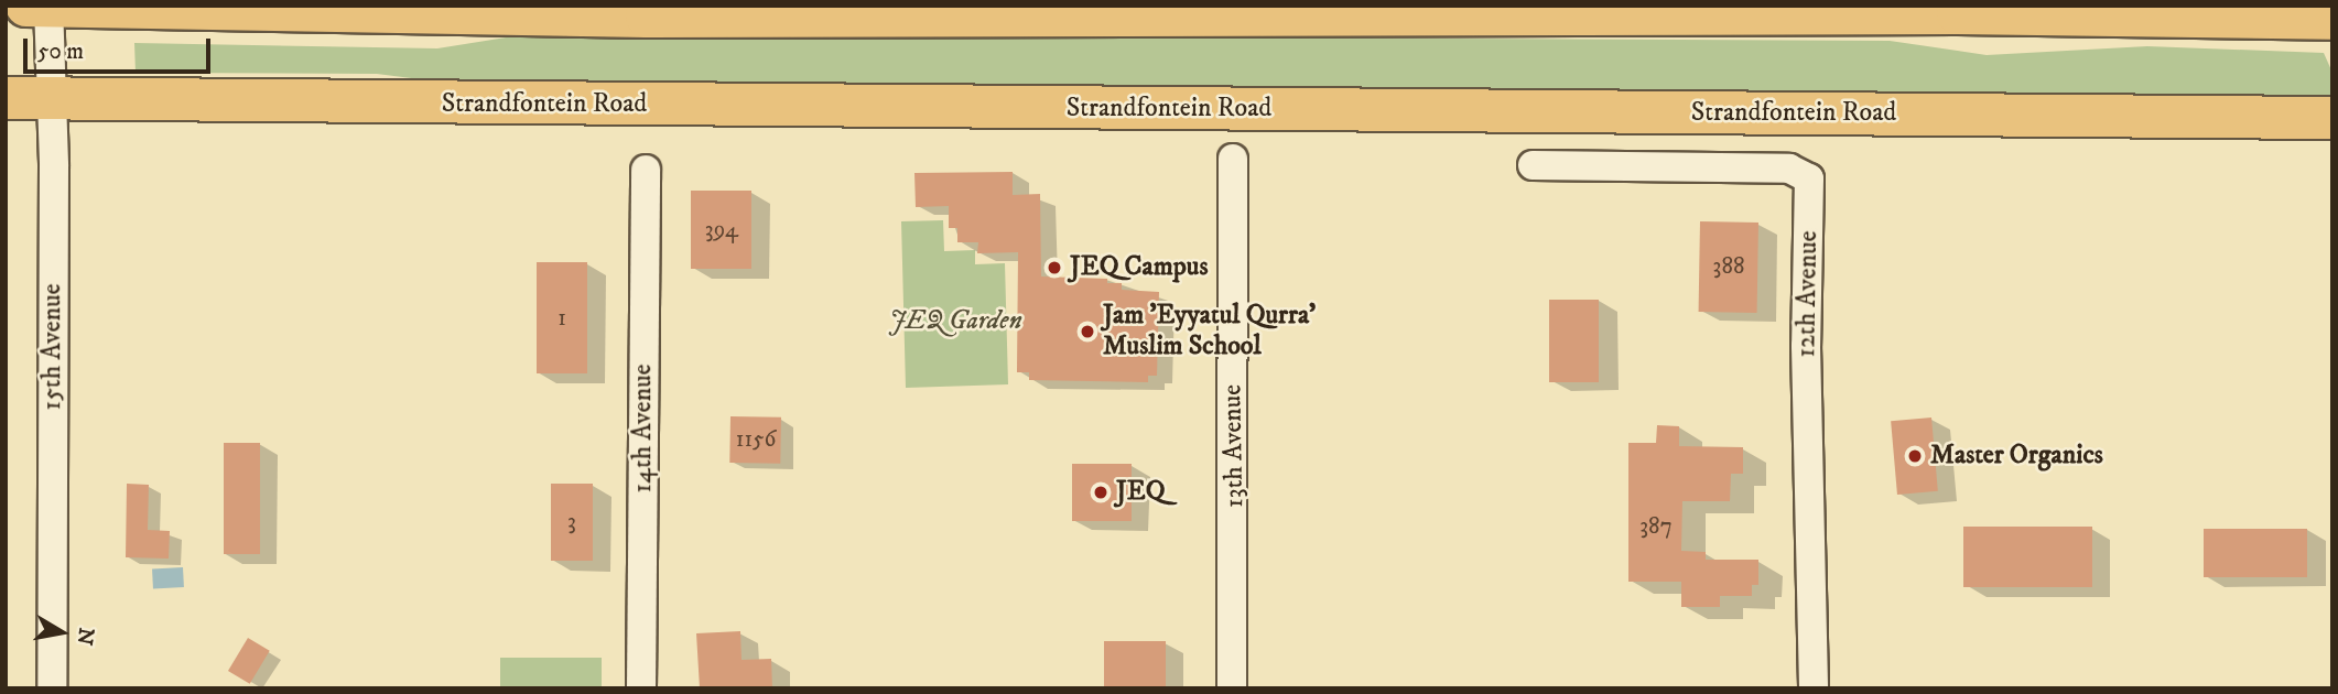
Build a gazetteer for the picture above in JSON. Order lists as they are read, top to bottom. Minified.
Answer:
{"streets":{"main road":["Strandfontein Road"],"street":["12th Avenue","15th Avenue","14th Avenue","13th Avenue"]},"crossings":[["Strandfontein Road","15th Avenue"]],"parks":["JEQ Garden"],"places":["JEQ Campus","Jam 'Eyyatul Qurra' Muslim School","Master Organics","JEQ"],"house_numbers":["394","388","1","1156","3","387"],"scale_bar":"50 m","north":"right"}
